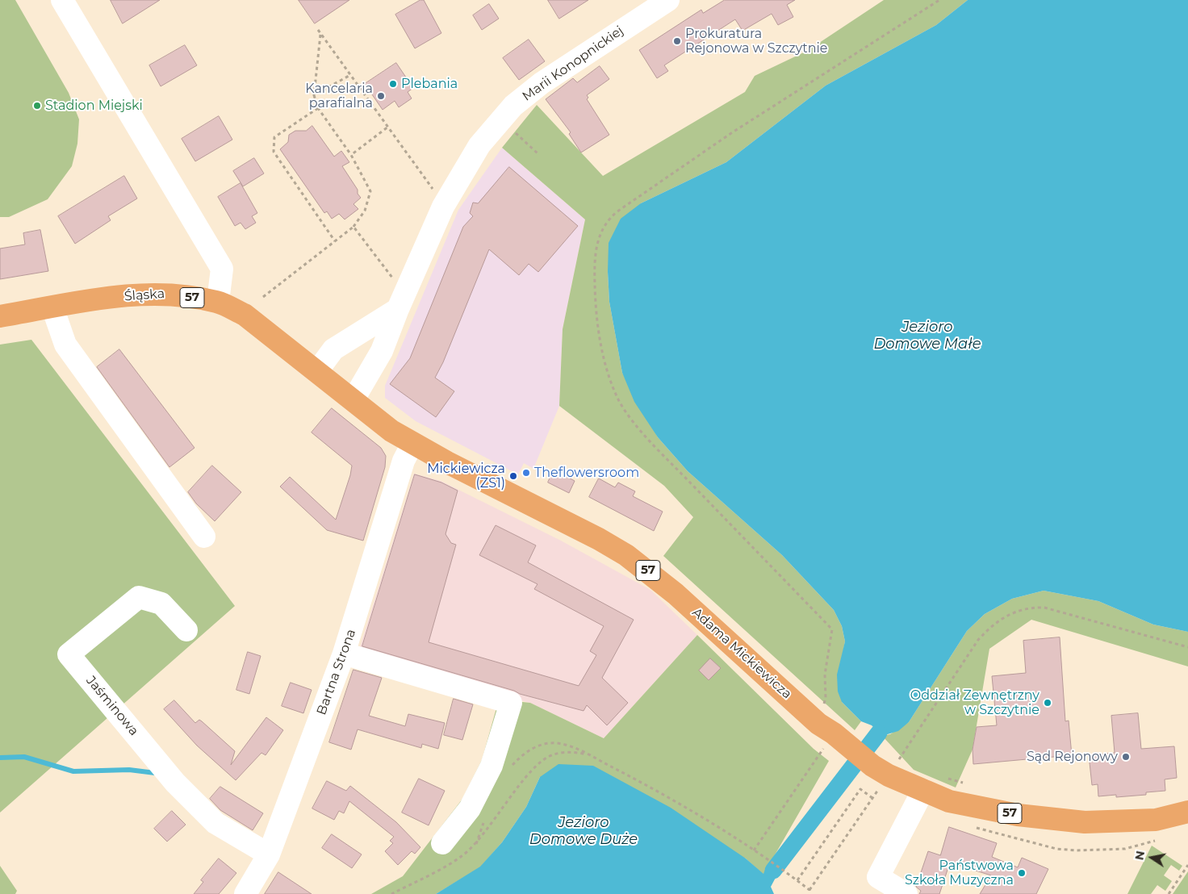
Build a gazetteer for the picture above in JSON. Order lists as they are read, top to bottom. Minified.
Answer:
{"streets":{"main road":["Śląska","57","Adama Mickiewicza"],"street":["Marii Konopnickiej","Bartna Strona","Jaśminowa"]},"crossings":[["Marii Konopnickiej","Śląska"],["Marii Konopnickiej","Adama Mickiewicza"],["Śląska","Adama Mickiewicza"],["Adama Mickiewicza","Bartna Strona"],["Bartna Strona","Jaśminowa"]],"water":["Jezioro Domowe Małe","Jezioro Domowe Duże"],"places":["Prokuratura Rejonowa w Szczytnie","Plebania","Kancelaria parafialna","Stadion Miejski","Theflowersroom","Mickiewicza (ZS1)","Oddział Zewnętrzny w Szczytnie","Sąd Rejonowy","Państwowa Szkoła Muzyczna"],"north":"left"}
